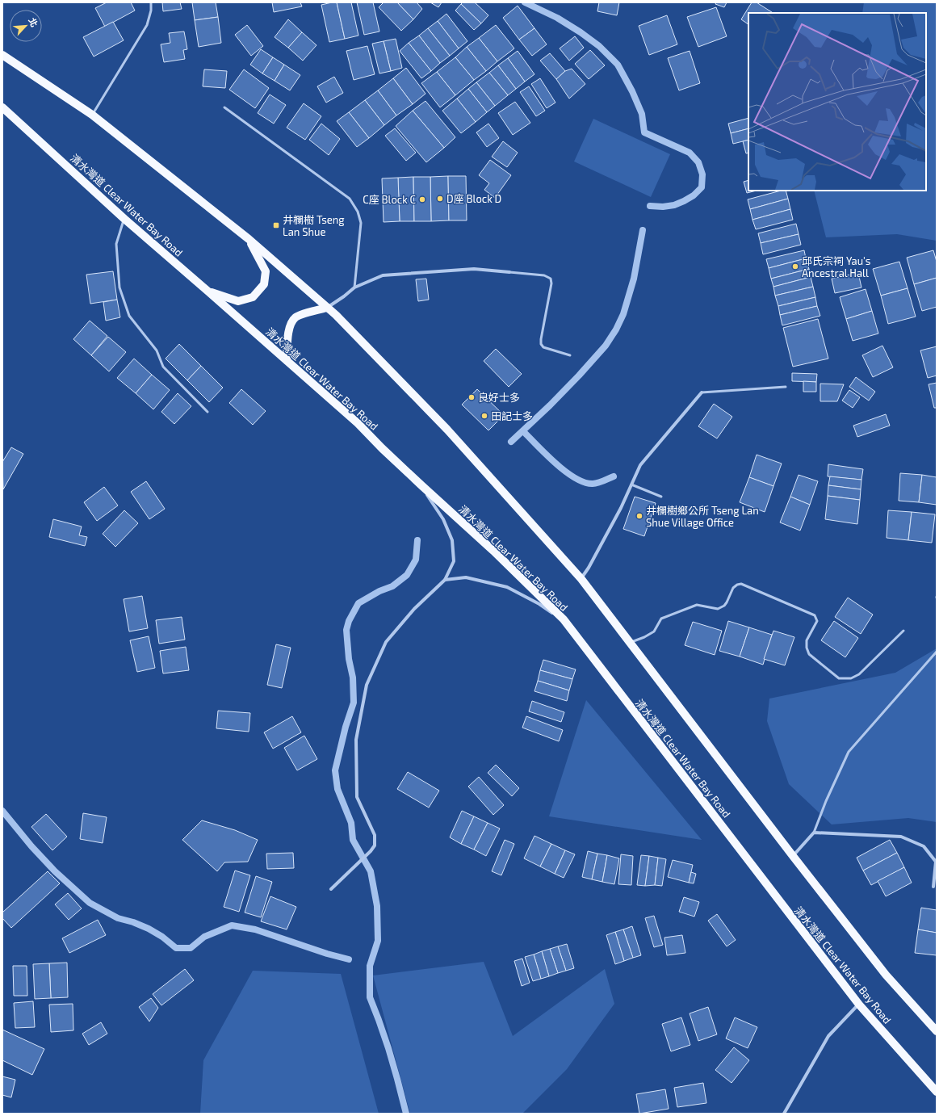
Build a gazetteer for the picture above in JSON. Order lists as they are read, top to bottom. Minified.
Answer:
{"streets":{"main road":["清水灣道 Clear Water Bay Road"]},"places":{"other":["D座 Block D","C座 Block C","邱氏宗祠 Yau's Ancestral Hall","良好士多","田記士多","井欄樹鄉公所 Tseng Lan Shue Village Office"],"transit":["井欄樹 Tseng Lan Shue"]},"north":"top right"}
